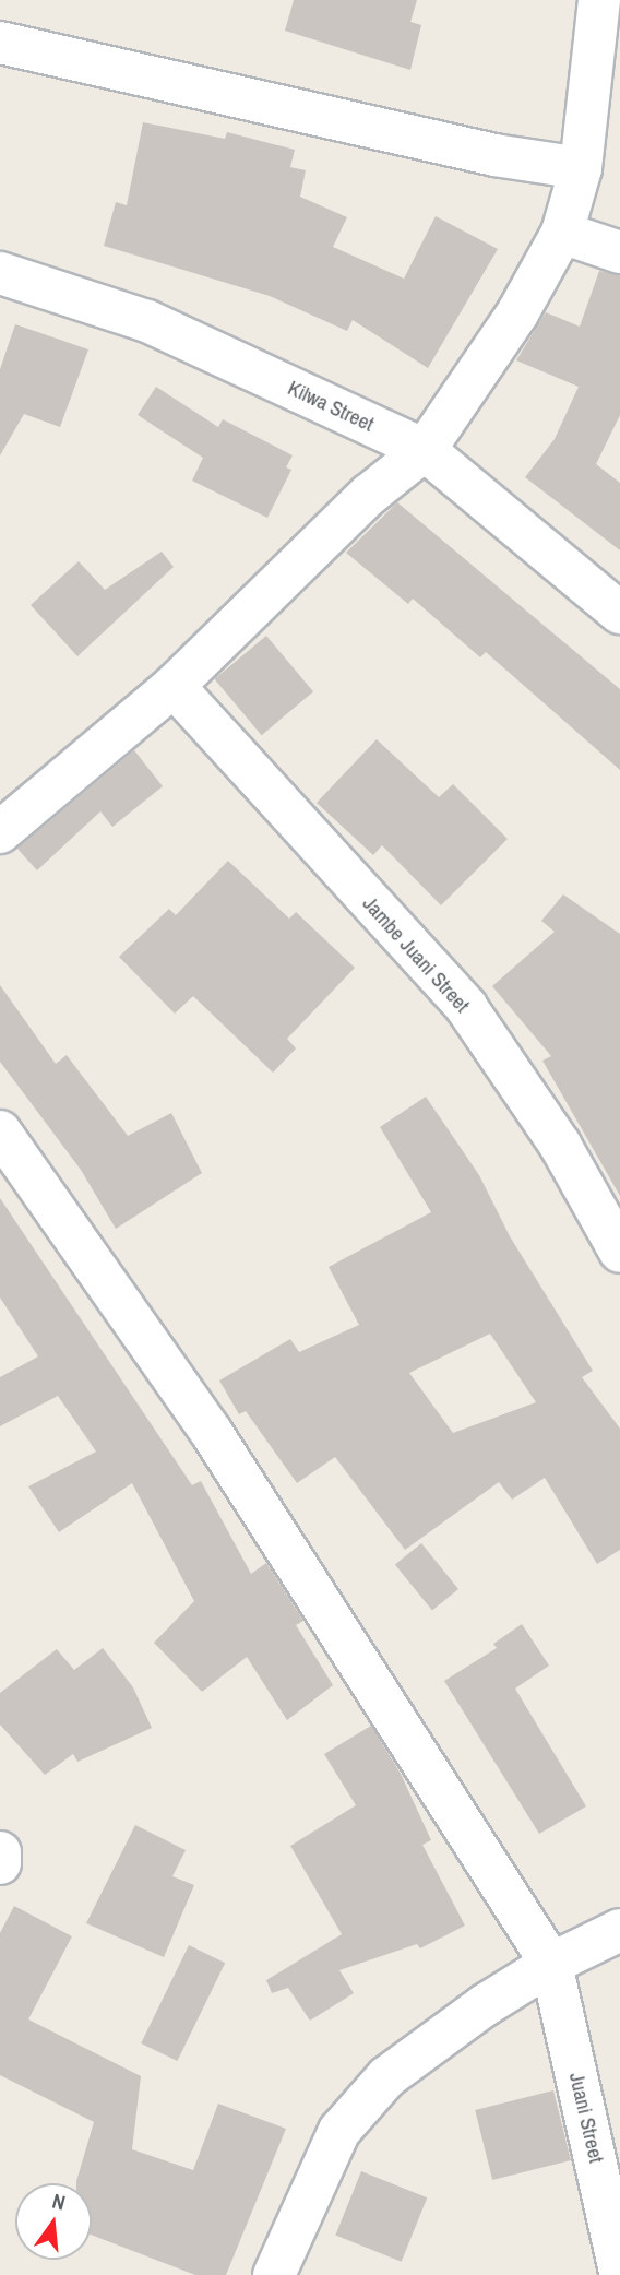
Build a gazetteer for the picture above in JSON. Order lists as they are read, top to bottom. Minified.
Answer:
{"streets":{"street":["Kilwa Street","Jambe Juani Street","Juani Street"]},"north":"top"}
